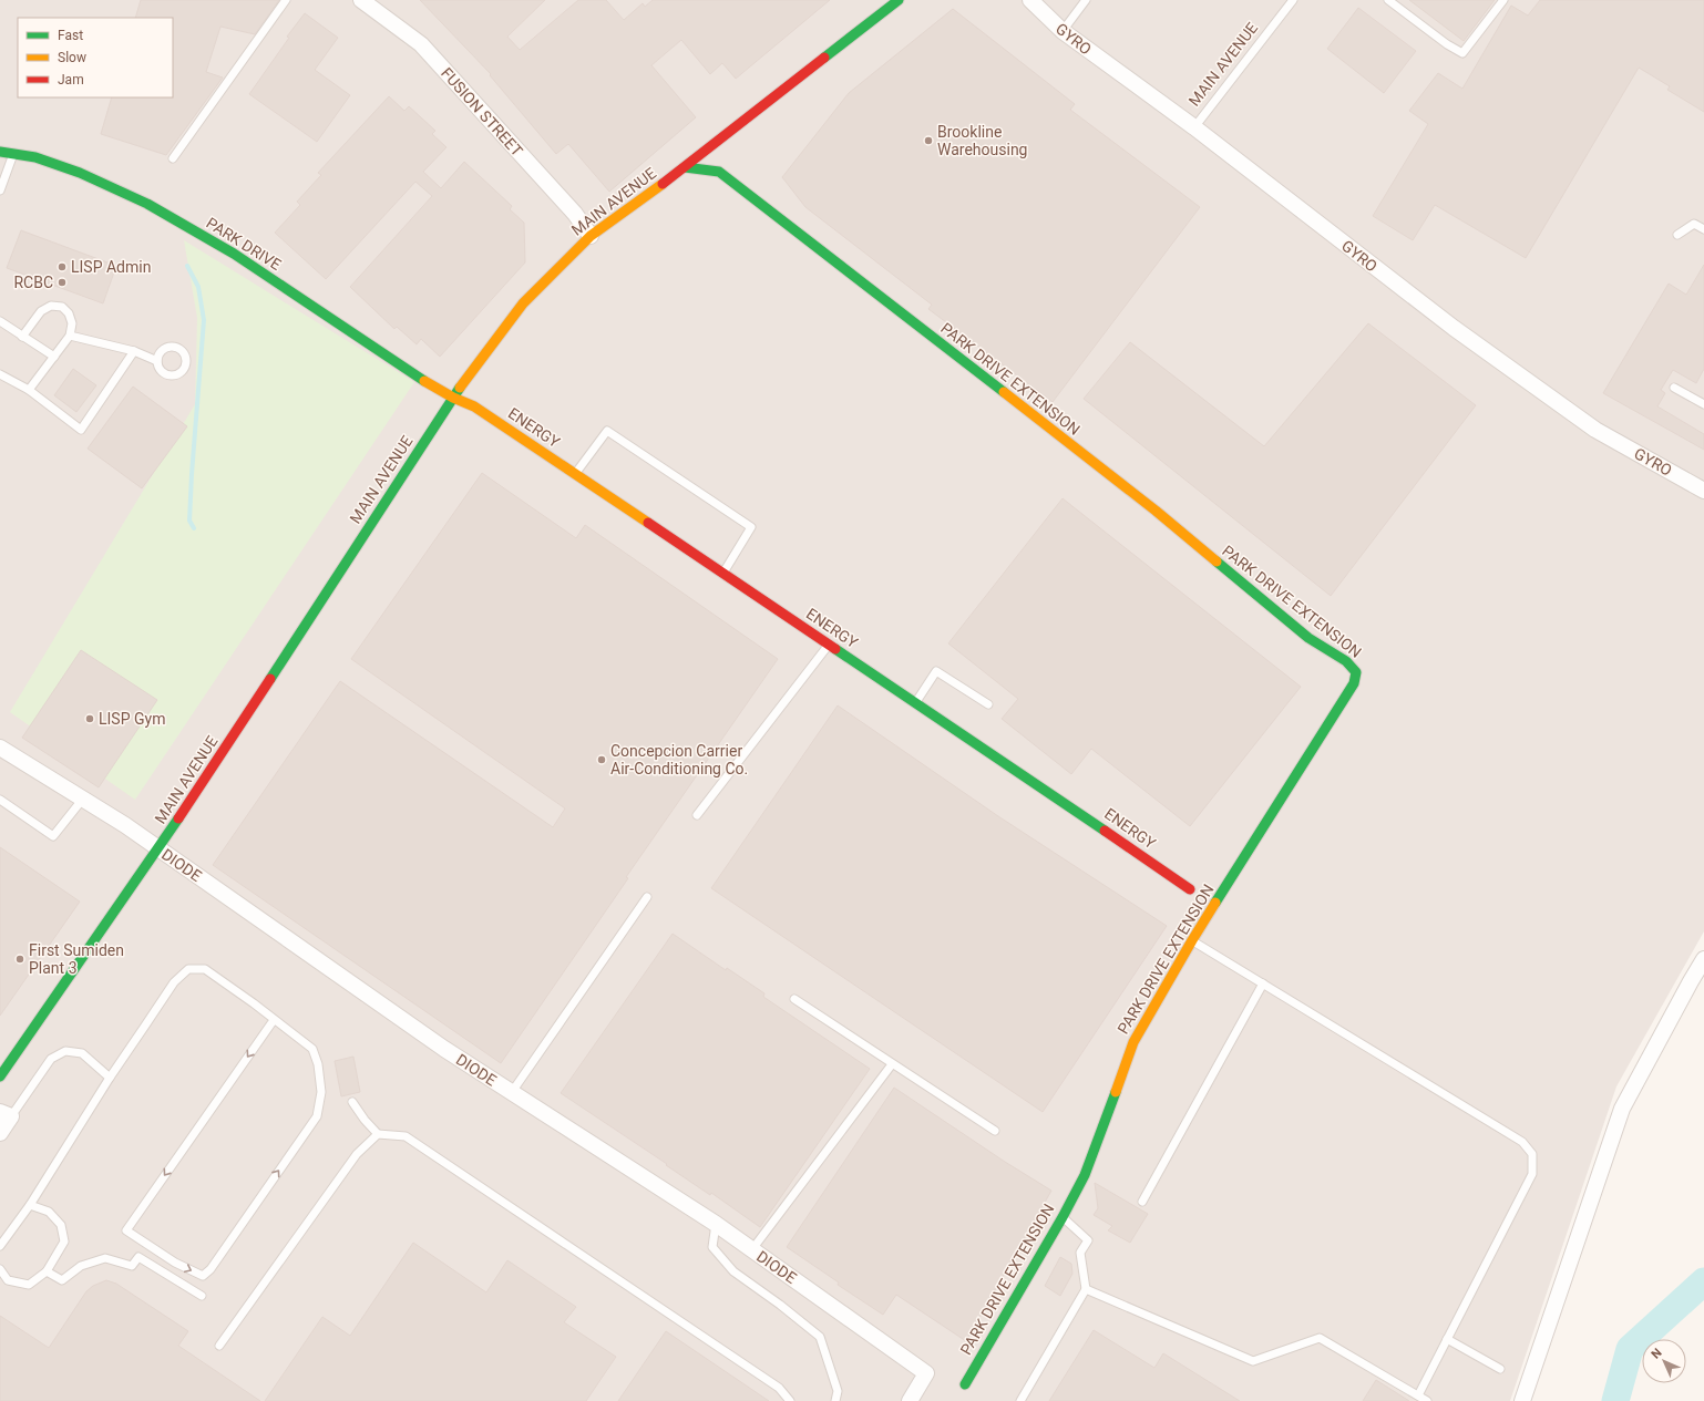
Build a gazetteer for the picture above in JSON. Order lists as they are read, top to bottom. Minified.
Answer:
{"streets":{"street":["GYRO","MAIN AVENUE","FUSION STREET","PARK DRIVE","PARK DRIVE EXTENSION","ENERGY","DIODE"]},"crossings":[["GYRO","MAIN AVENUE"],["MAIN AVENUE","FUSION STREET"],["MAIN AVENUE","PARK DRIVE"],["MAIN AVENUE","PARK DRIVE EXTENSION"],["MAIN AVENUE","ENERGY"],["MAIN AVENUE","DIODE"],["PARK DRIVE","ENERGY"]],"places":["Brookline Warehousing","LISP Admin","RCBC","LISP Gym","Concepcion Carrier Air-Conditioning Co.","First Sumiden Plant 3"],"legend":["Fast","Slow","Jam"],"north":"top left"}
